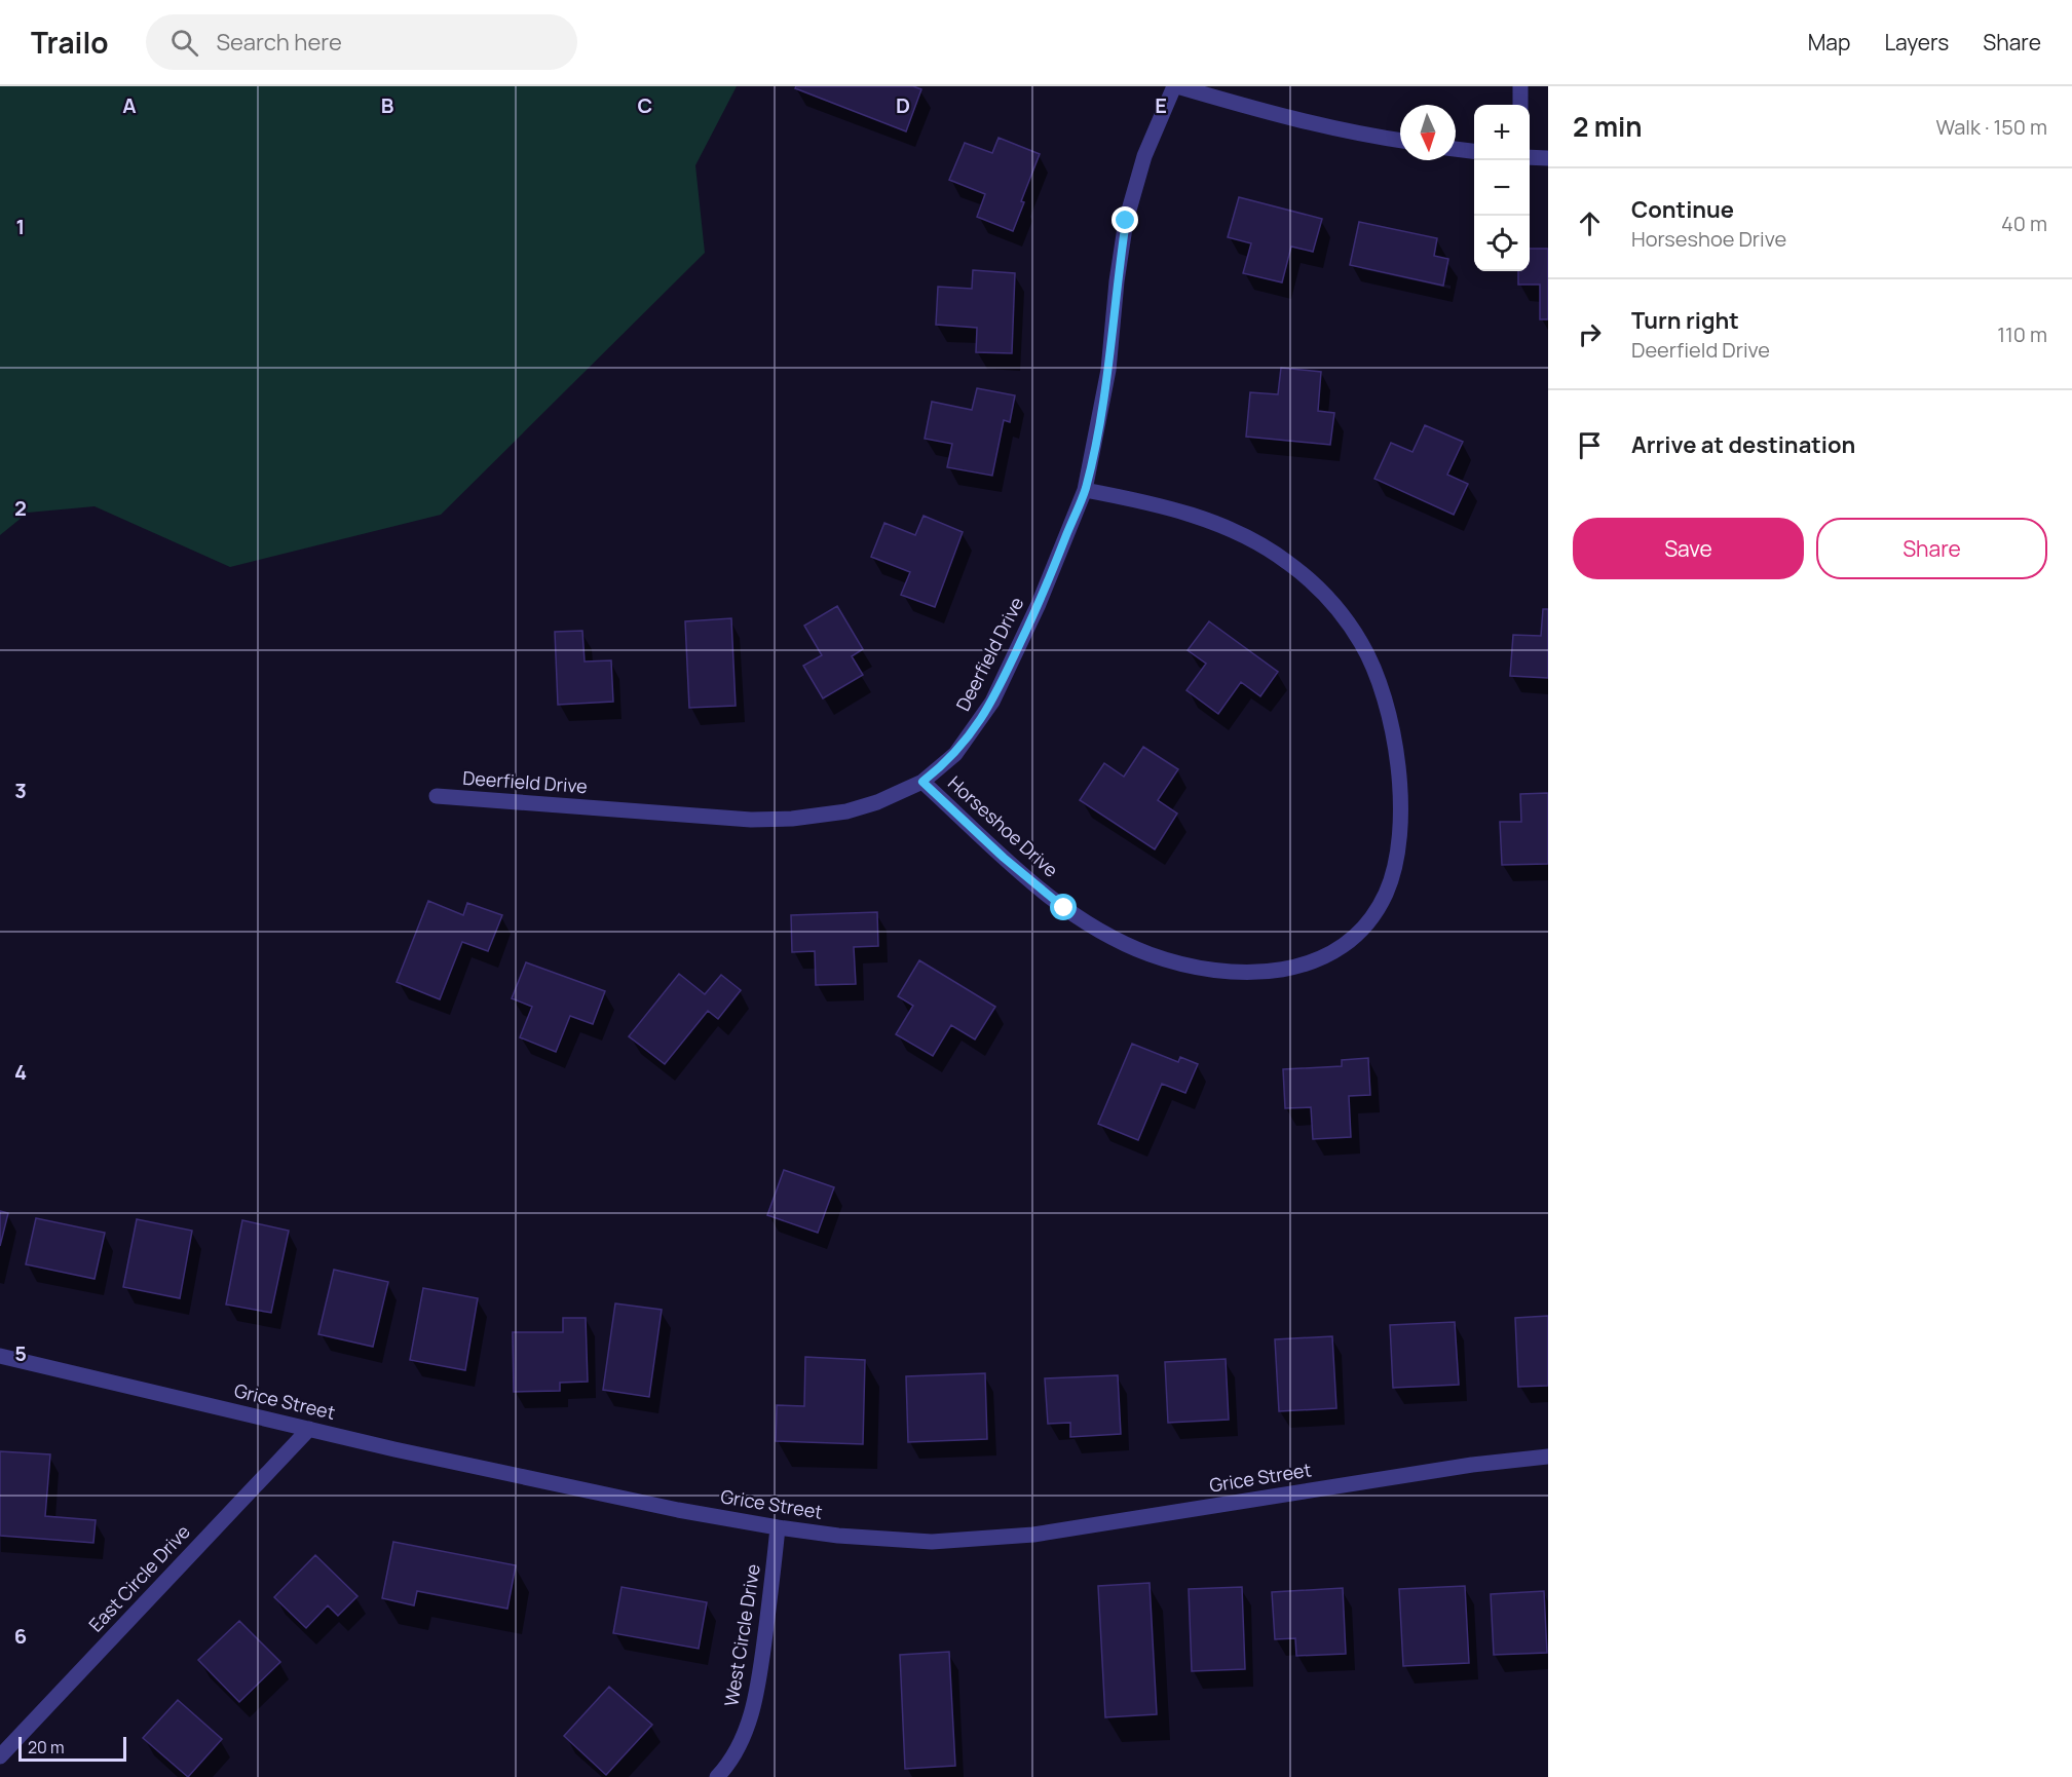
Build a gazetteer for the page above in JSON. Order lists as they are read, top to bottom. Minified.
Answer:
{"streets":{"street":["Deerfield Drive","Horseshoe Drive","Grice Street","East Circle Drive","West Circle Drive"]},"crossings":[["Deerfield Drive","Horseshoe Drive"],["Grice Street","East Circle Drive"],["Grice Street","West Circle Drive"]],"scale_bar":"20 m","north":"bottom","page":{"header":"Trailo","search":"Search here","nav":["Map","Layers","Share"],"heading":["2 min","Walk · 150 m"],"map_buttons":["+","−"],"list":[["Continue","Horseshoe Drive","40 m"],["Turn right","Deerfield Drive","110 m"],"Arrive at destination"],"buttons":["Save","Share"],"scale":"20 m"},"grid":{"columns":["A","B","C","D","E"],"rows":["1","2","3","4","5","6"]}}
